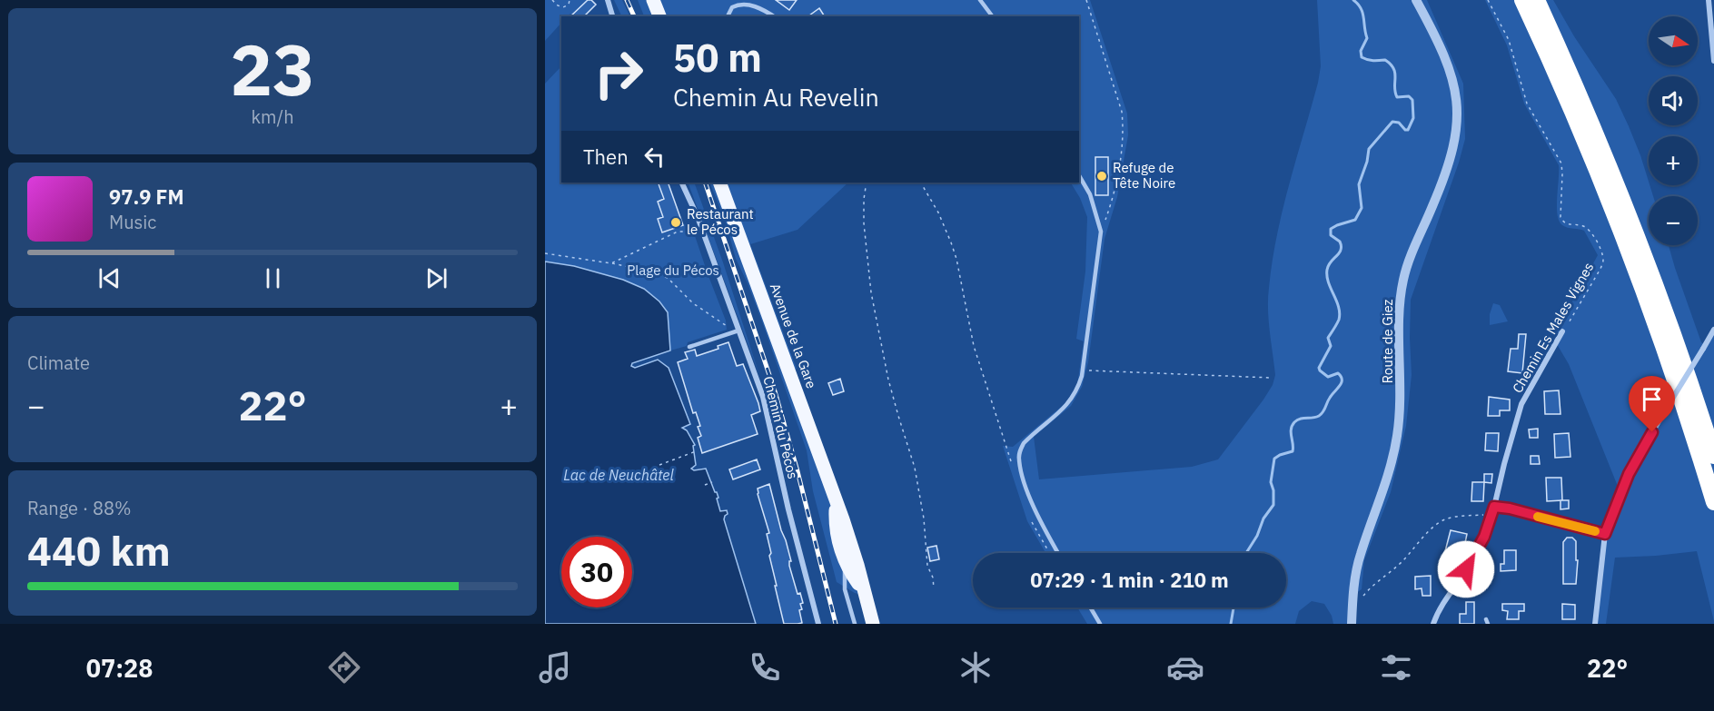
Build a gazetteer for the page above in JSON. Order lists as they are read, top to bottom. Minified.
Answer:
{"streets":{"main road":["Avenue de la Gare"],"street":["Chemin Es Males Vignes","Route de Giez","Chemin du Pécos"]},"water":["Lac de Neuchâtel"],"parks":["Plage du Pécos"],"places":["Refuge de Tête Noire","Restaurant le Pécos"],"north":"right","page":{"tile":[["23","km/h"],"Climate",["Range · 88%","440 km"]],"map_buttons":["+","−"],"turn":["50 m","Chemin Au Revelin"],"then":"Then","song":["97.9 FM","Music"],"heat":["−","22°","+"],"limit":"30","trip":"07:29 · 1 min · 210 m","tabs":["07:28","22°"]}}
